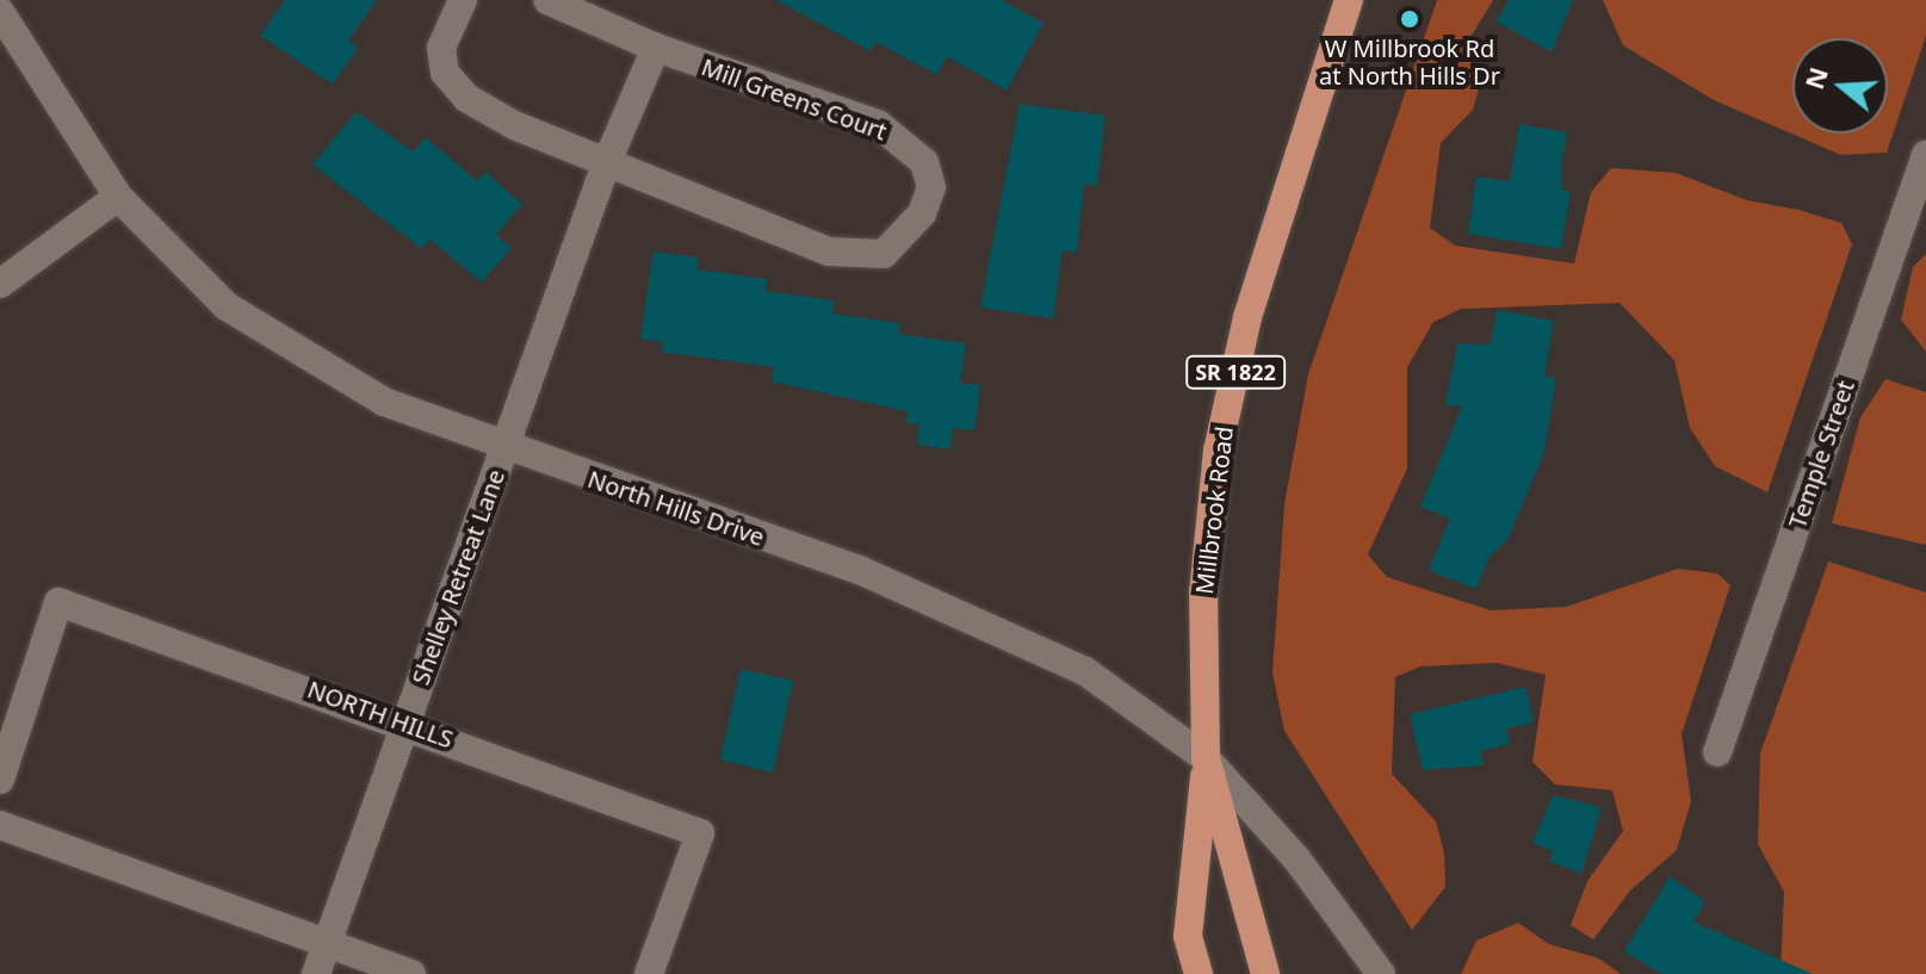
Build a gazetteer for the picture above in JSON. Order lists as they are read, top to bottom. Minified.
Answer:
{"streets":{"main road":["SR 1822","Millbrook Road"],"street":["Mill Greens Court","Temple Street","North Hills Drive","Shelley Retreat Lane","NORTH HILLS"]},"crossings":[["SR 1822","North Hills Drive"],["SR 1822","Millbrook Road"],["North Hills Drive","Millbrook Road"],["North Hills Drive","Shelley Retreat Lane"],["Shelley Retreat Lane","NORTH HILLS"]],"places":["W Millbrook Rd at North Hills Dr"],"north":"left"}
